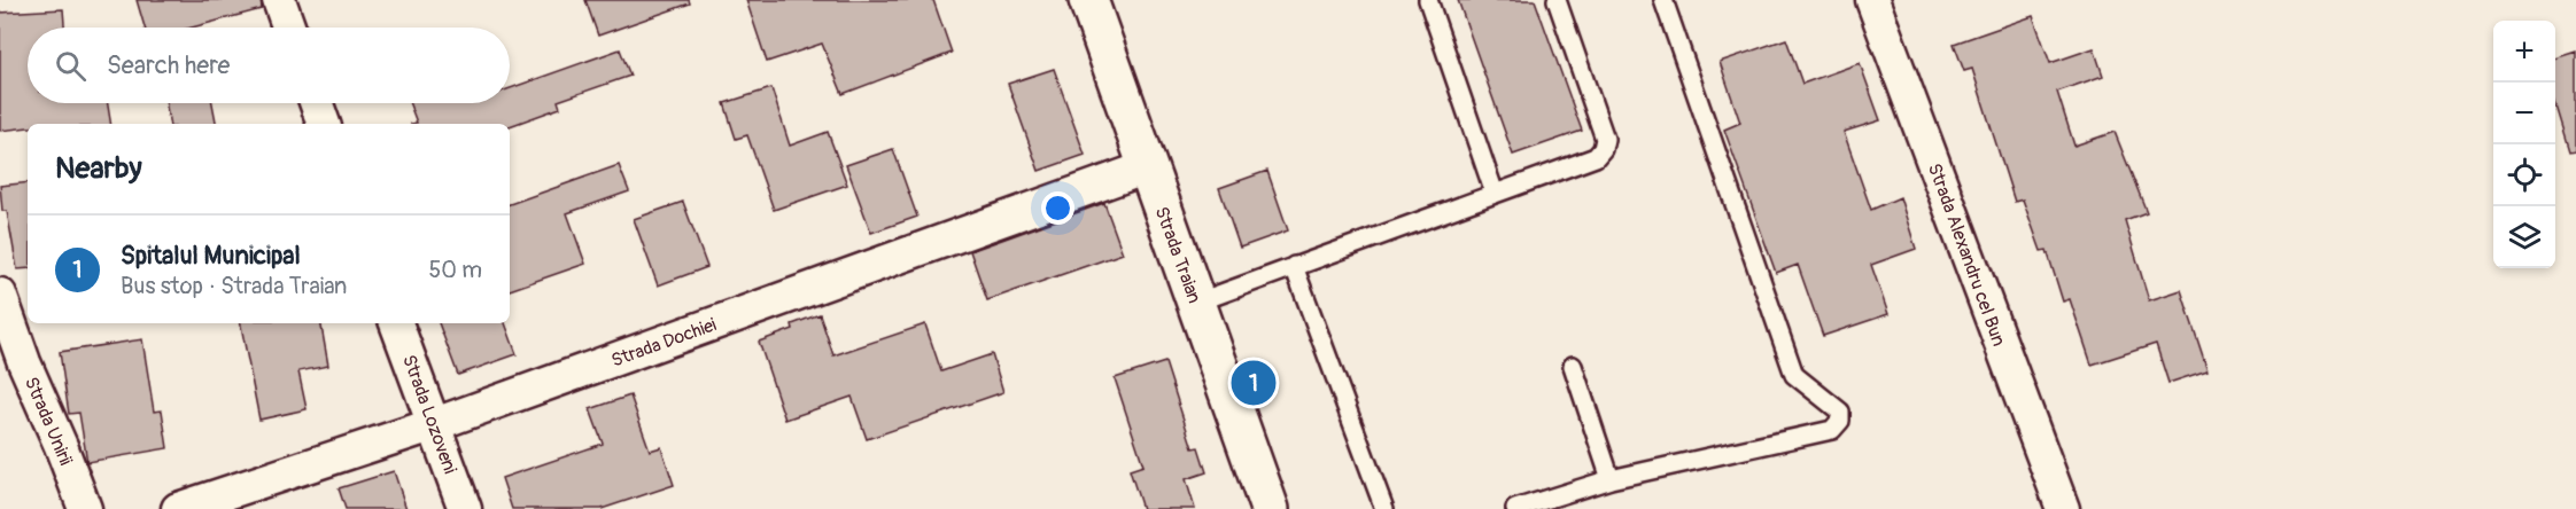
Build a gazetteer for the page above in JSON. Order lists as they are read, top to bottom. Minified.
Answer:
{"streets":{"main road":["Strada Traian"],"street":["Strada Alexandru cel Bun","Strada Dochiei","Strada Lozoveni","Strada Unirii"]},"crossings":[["Strada Traian","Strada Dochiei"],["Strada Dochiei","Strada Lozoveni"]],"page":{"map_buttons":["+","−"],"search":"Search here","heading":"Nearby","list":[{"mark":"1","name":"Spitalul Municipal","note":"Bus stop · Strada Traian","value":"50 m"}],"pins":"1"}}
